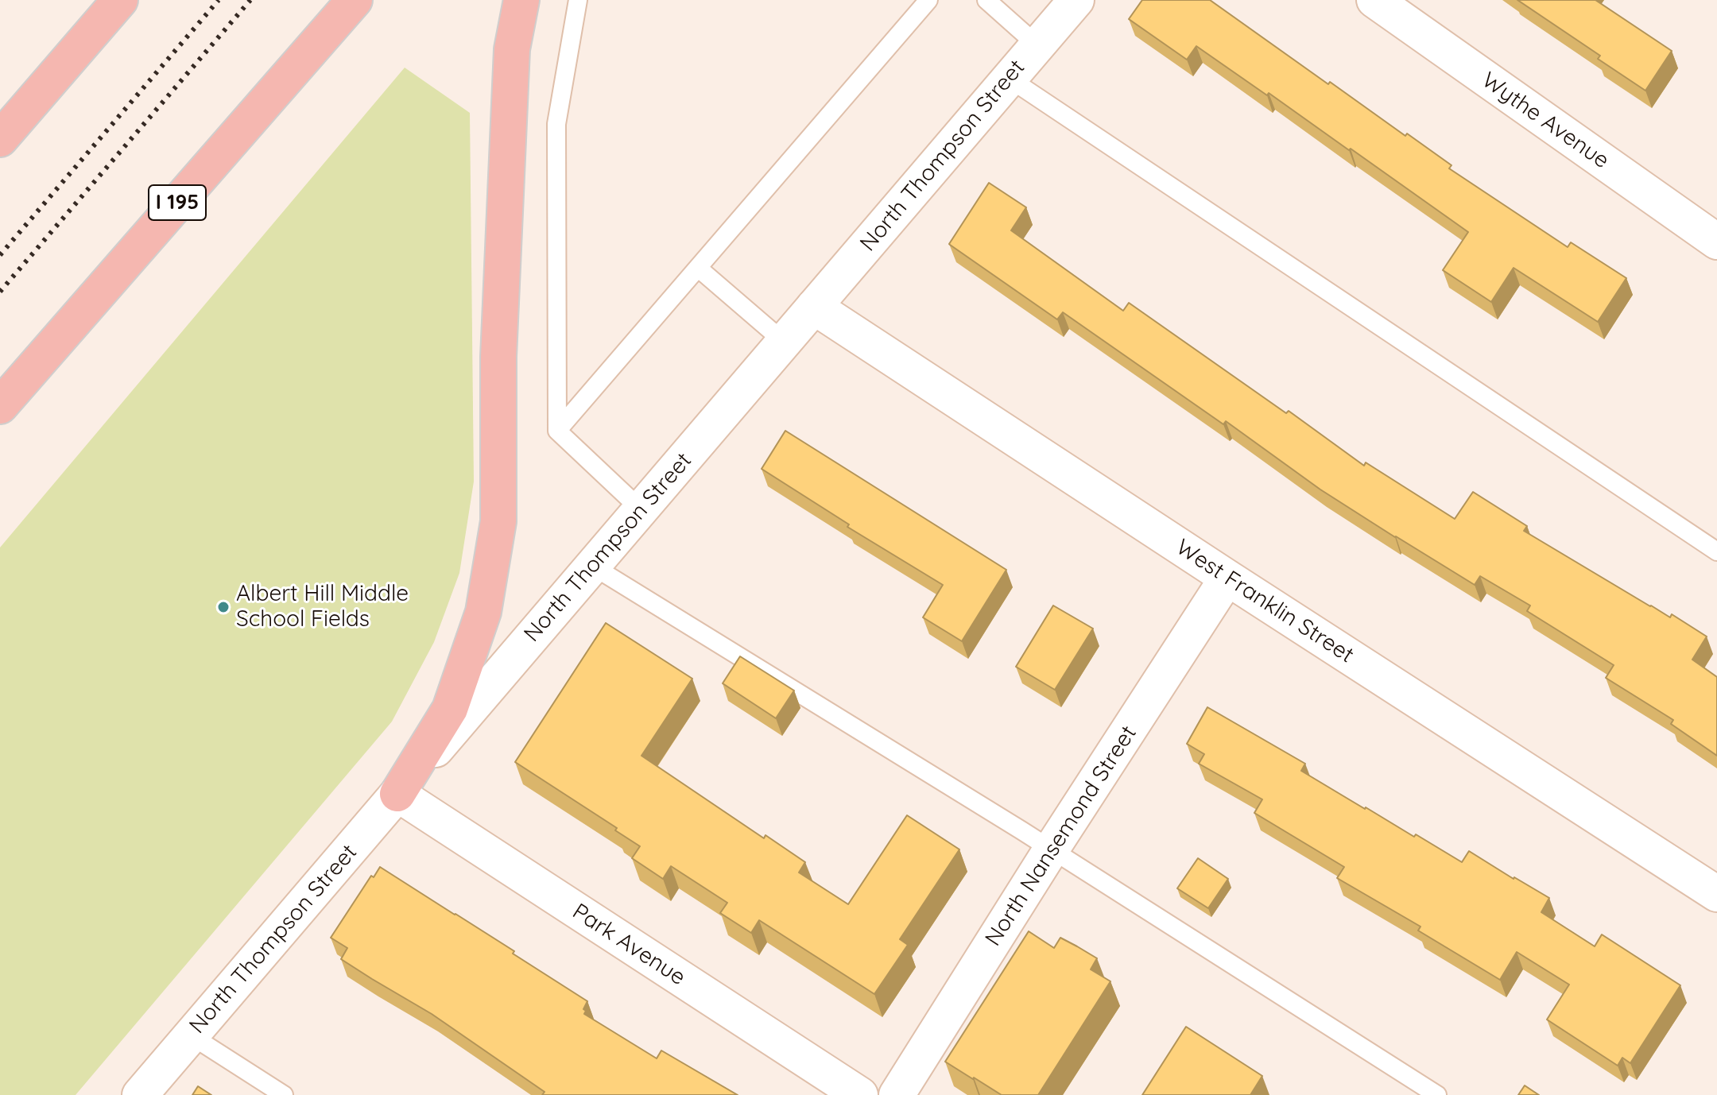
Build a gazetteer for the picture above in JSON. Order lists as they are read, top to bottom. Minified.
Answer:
{"streets":{"highway":["I 195"],"street":["Wythe Avenue","North Thompson Street","West Franklin Street","North Nansemond Street","Park Avenue"]},"crossings":[["North Thompson Street","West Franklin Street"],["North Thompson Street","Park Avenue"],["West Franklin Street","North Nansemond Street"]],"places":["Albert Hill Middle School Fields"]}
